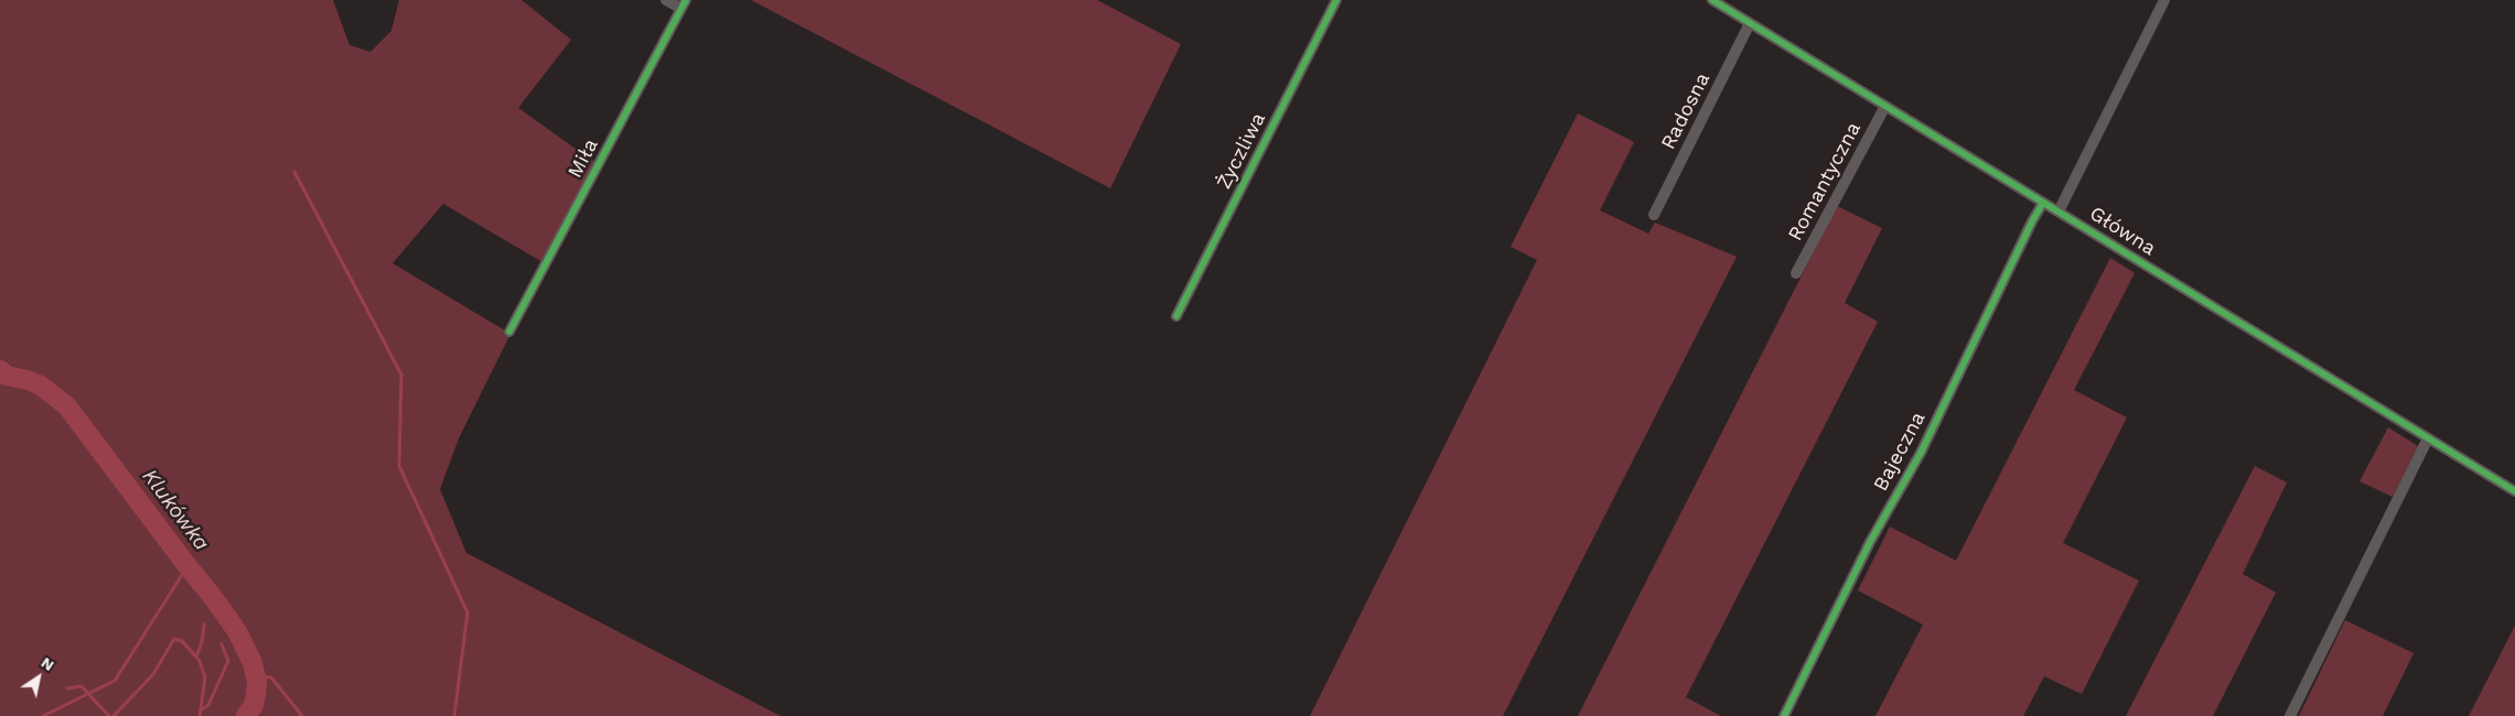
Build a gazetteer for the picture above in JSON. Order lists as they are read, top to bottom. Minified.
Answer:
{"streets":{"street":["Radosna","Życzliwa","Miła","Romantyczna","Główna","Bajeczna"]},"crossings":[["Radosna","Główna"],["Romantyczna","Główna"],["Główna","Bajeczna"]],"water":["Klukówka"],"north":"top right"}
